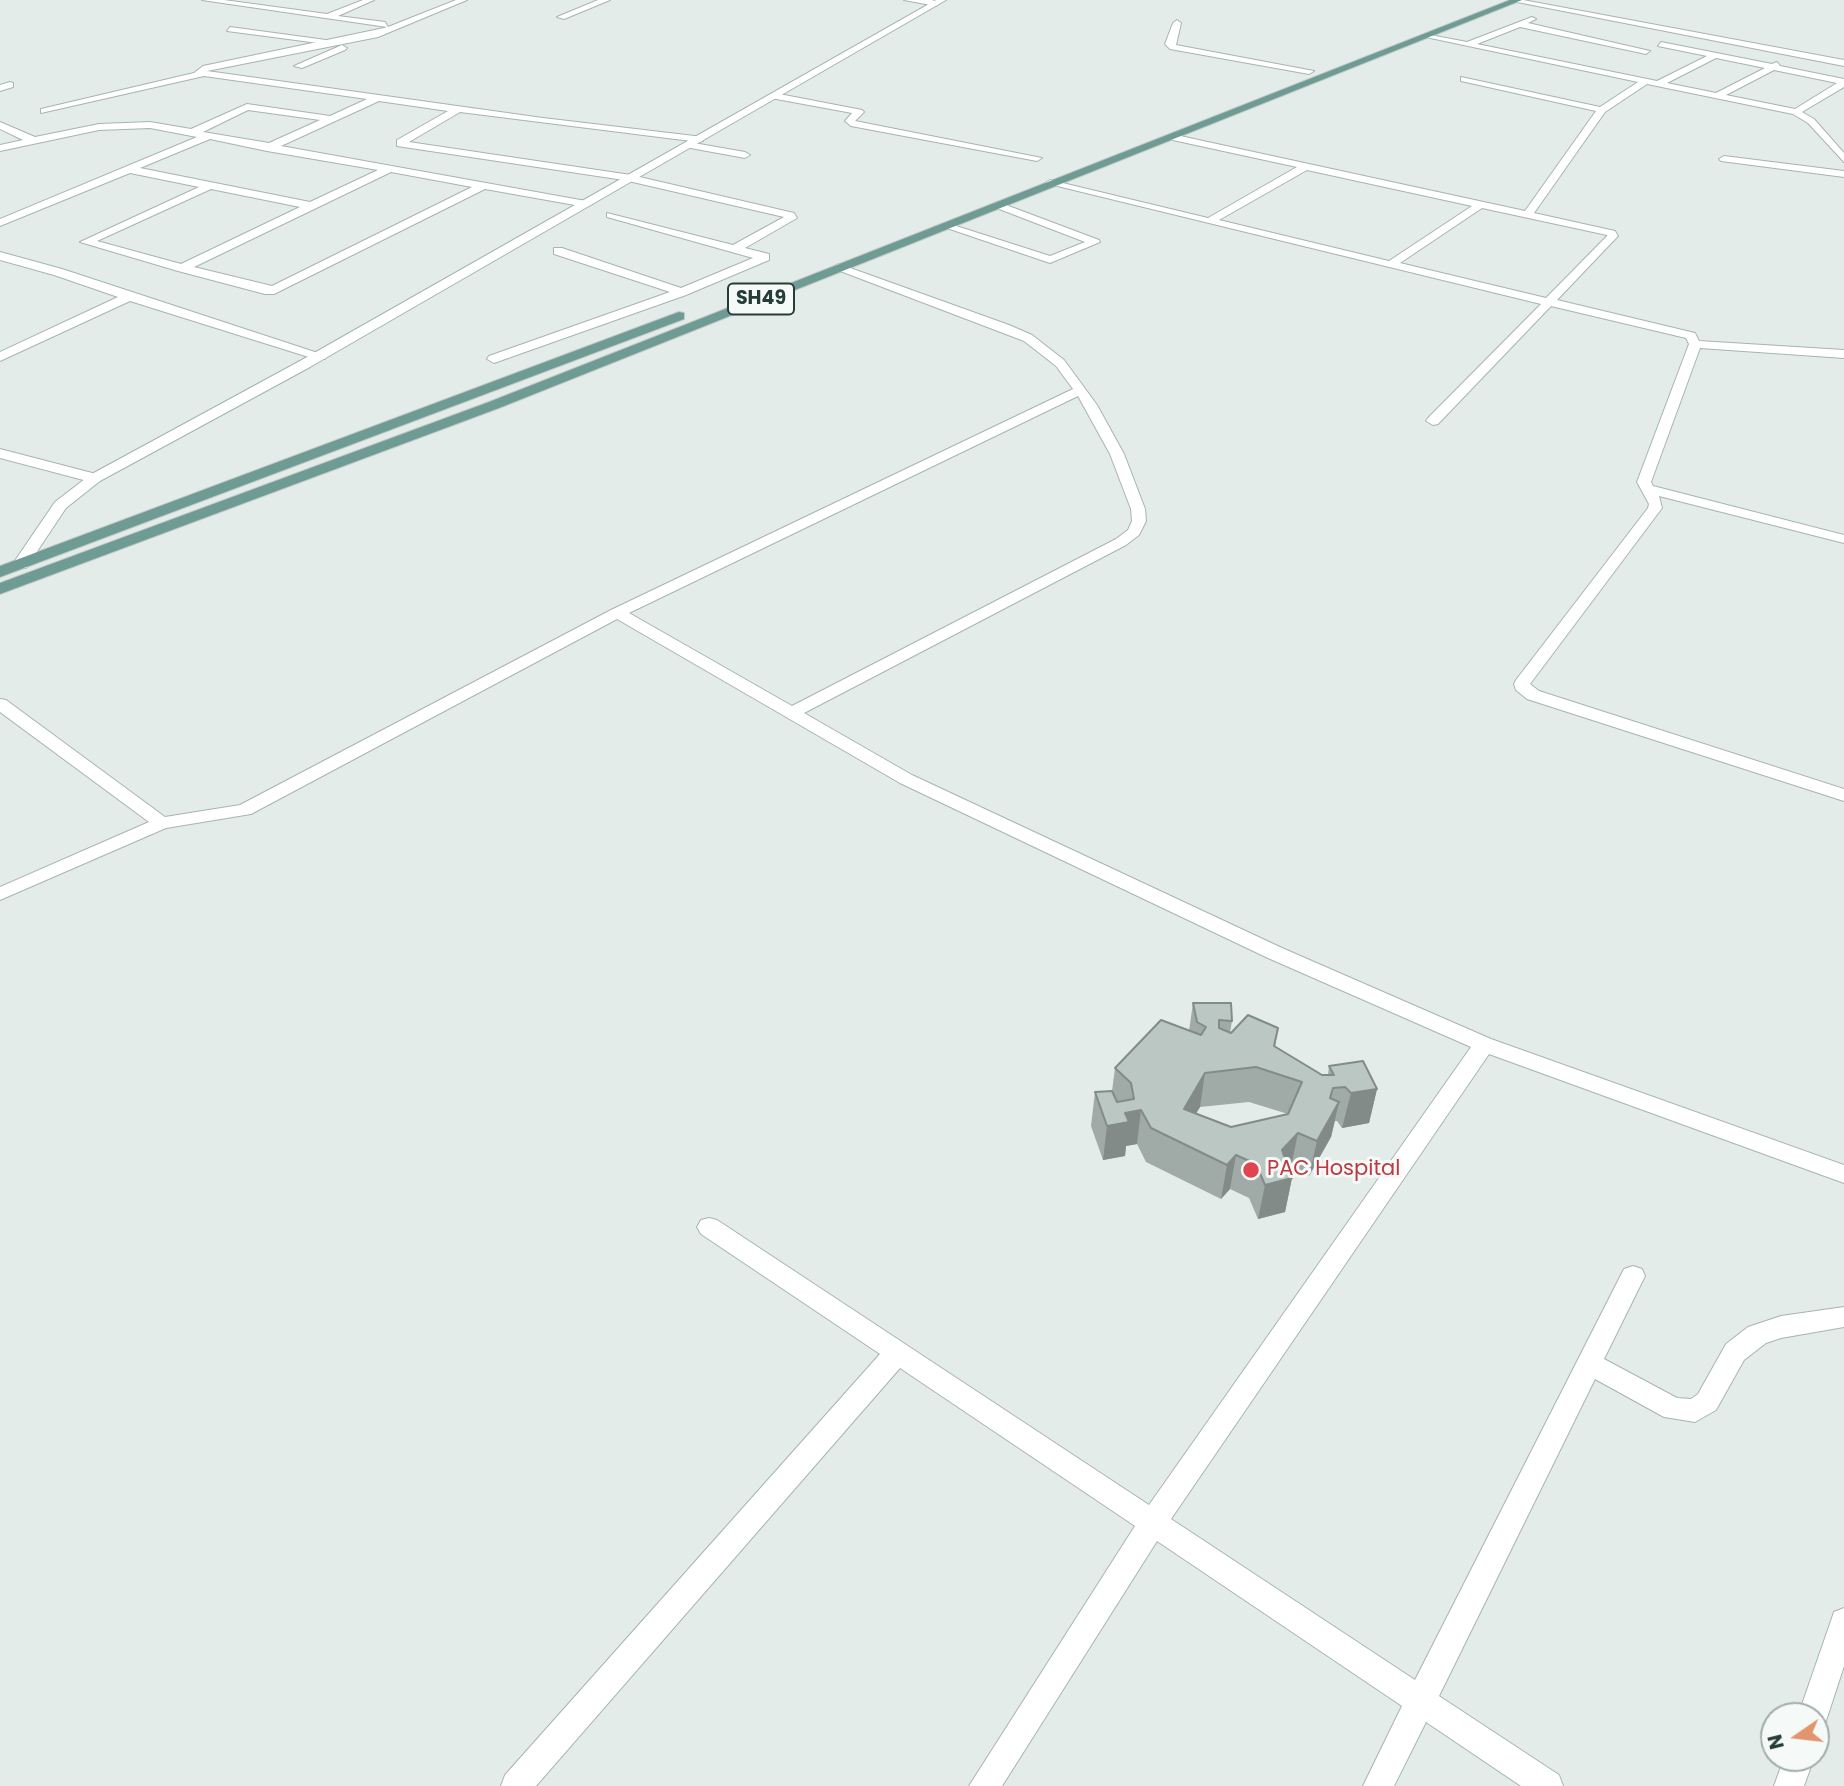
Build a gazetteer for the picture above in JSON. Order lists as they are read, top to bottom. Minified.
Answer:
{"streets":{"main road":["SH49"]},"places":["PAC Hospital"],"north":"left"}
